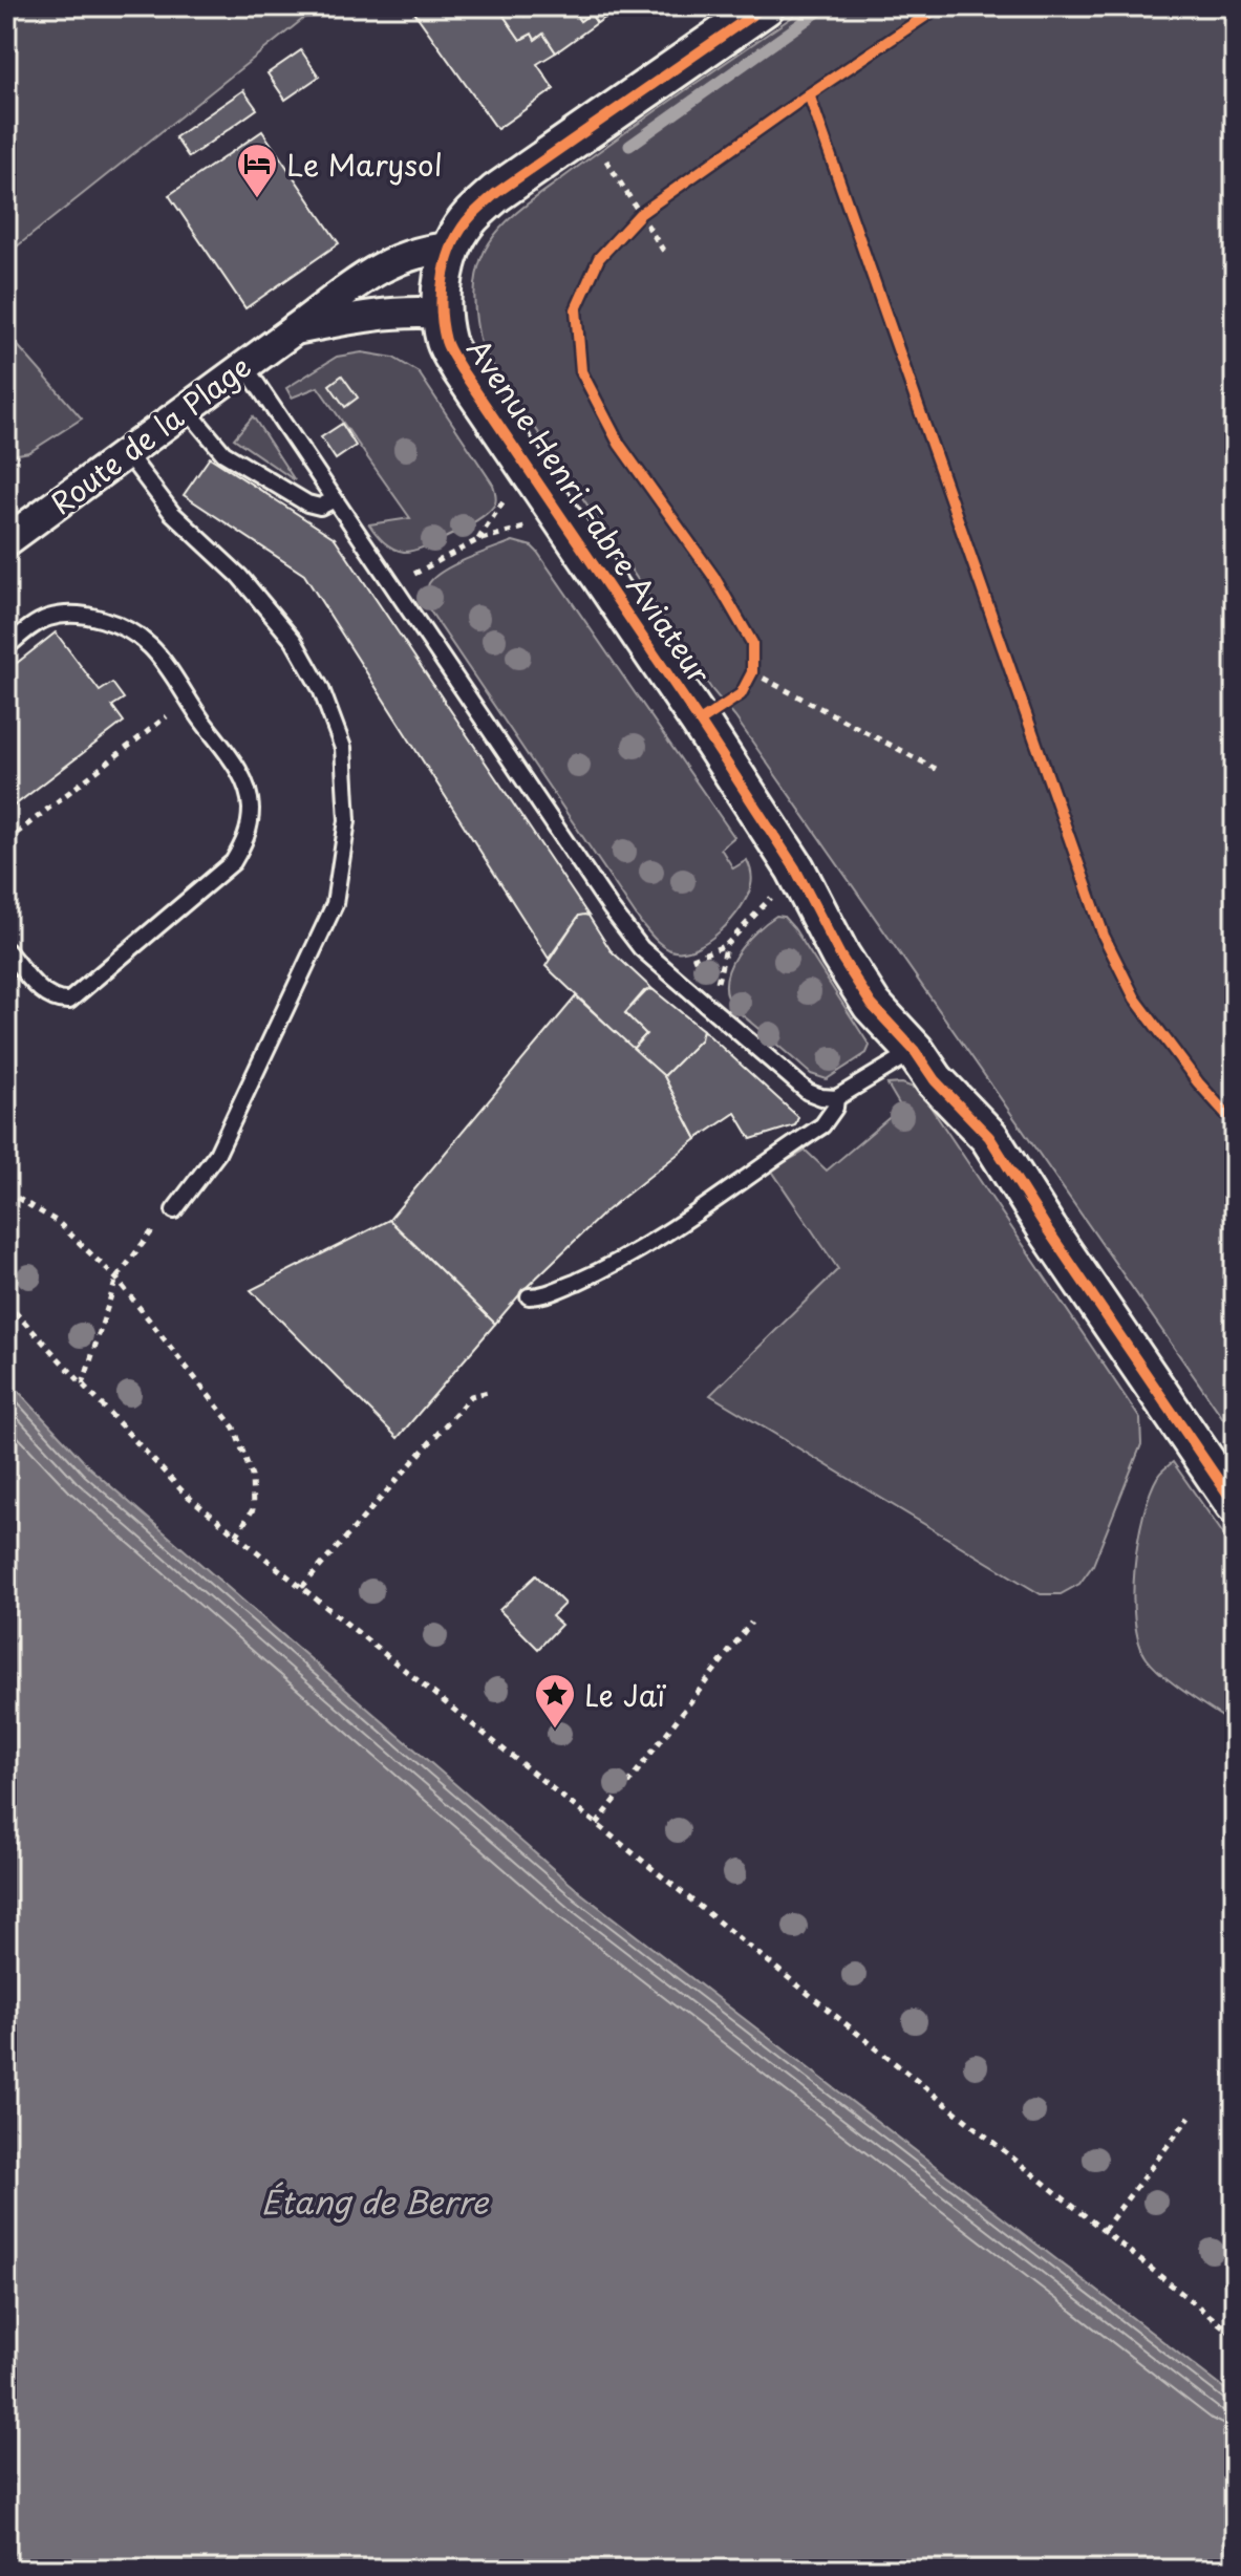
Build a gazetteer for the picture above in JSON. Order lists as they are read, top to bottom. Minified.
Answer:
{"streets":{"street":["Route de la Plage","Avenue Henri Fabre Aviateur"]},"crossings":[["Route de la Plage","Avenue Henri Fabre Aviateur"]],"water":["Étang de Berre"],"places":{"hotel":["Le Marysol"],"place":["Le Jaï"]}}
